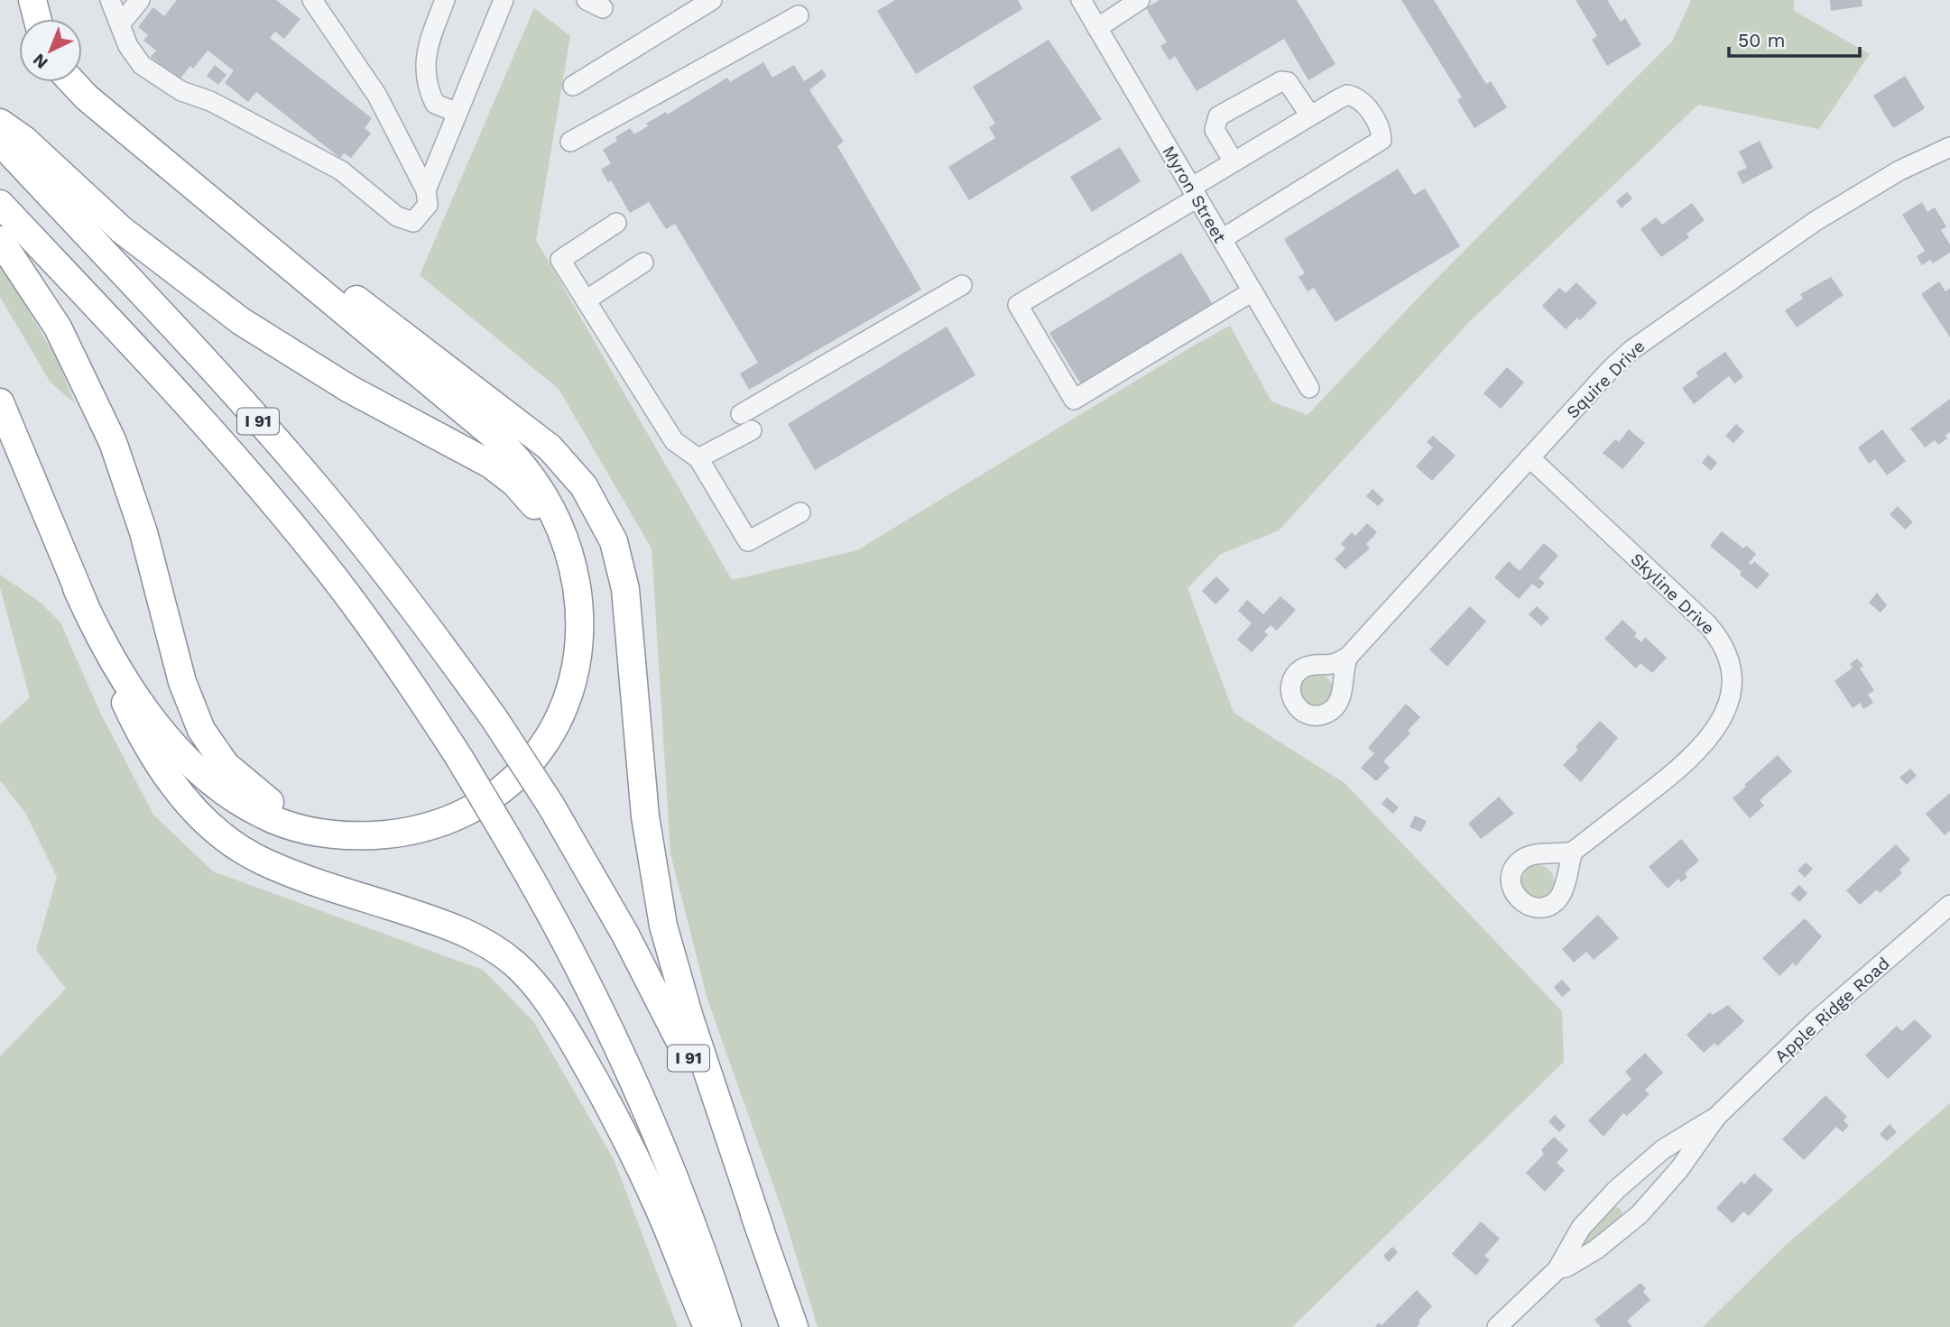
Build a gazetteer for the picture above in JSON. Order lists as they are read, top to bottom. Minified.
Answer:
{"streets":{"highway":["I 91"],"street":["Myron Street","Squire Drive","Skyline Drive","Apple Ridge Road"]},"crossings":[["Squire Drive","Skyline Drive"]],"scale_bar":"50 m","north":"bottom left"}
